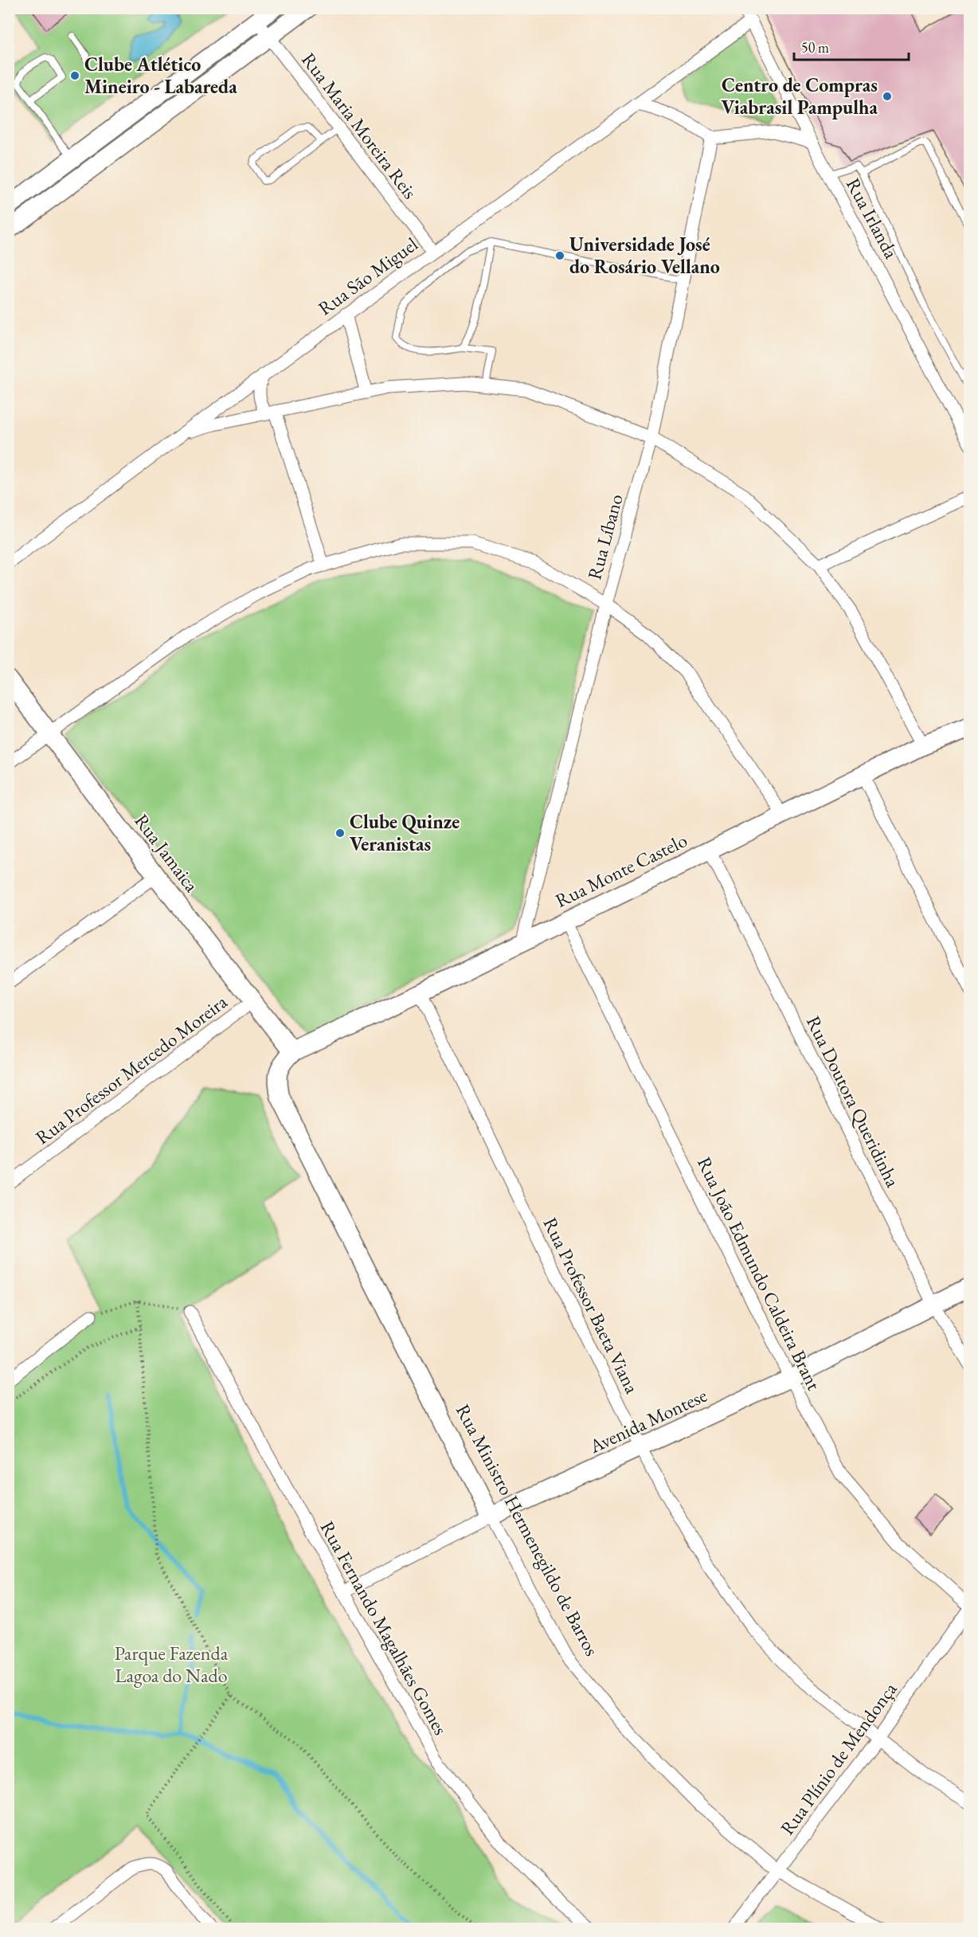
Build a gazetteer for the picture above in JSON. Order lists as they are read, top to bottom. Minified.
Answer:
{"streets":{"street":["Rua Maria Moreira Reis","Rua Irlanda","Rua São Miguel","Rua Líbano","Rua Jamaica","Rua Monte Castelo","Rua Professor Mercedo Moreira","Rua Doutora Queridinha","Rua João Edmundo Caldeira Brant","Rua Professor Baeta Viana","Avenida Montese","Rua Ministro Hermenegildo de Barros","Rua Fernando Magalhães Gomes","Rua Plínio de Mendonça"]},"crossings":[["Rua Maria Moreira Reis","Rua São Miguel"],["Rua Irlanda","Rua São Miguel"],["Rua Líbano","Rua Monte Castelo"],["Rua Jamaica","Rua Monte Castelo"],["Rua Jamaica","Rua Professor Mercedo Moreira"],["Rua Jamaica","Rua Ministro Hermenegildo de Barros"],["Rua Monte Castelo","Rua Doutora Queridinha"],["Rua Monte Castelo","Rua João Edmundo Caldeira Brant"],["Rua Monte Castelo","Rua Professor Baeta Viana"],["Rua Monte Castelo","Rua Ministro Hermenegildo de Barros"],["Rua Doutora Queridinha","Avenida Montese"],["Rua João Edmundo Caldeira Brant","Avenida Montese"],["Rua João Edmundo Caldeira Brant","Rua Plínio de Mendonça"],["Rua Professor Baeta Viana","Avenida Montese"],["Rua Professor Baeta Viana","Rua Plínio de Mendonça"],["Avenida Montese","Rua Ministro Hermenegildo de Barros"],["Avenida Montese","Rua Fernando Magalhães Gomes"],["Rua Ministro Hermenegildo de Barros","Rua Plínio de Mendonça"]],"parks":["Parque Fazenda Lagoa do Nado"],"places":["Clube Atlético Mineiro - Labareda","Centro de Compras Viabrasil Pampulha","Universidade José do Rosário Vellano","Clube Quinze Veranistas"],"scale_bar":"50 m"}
